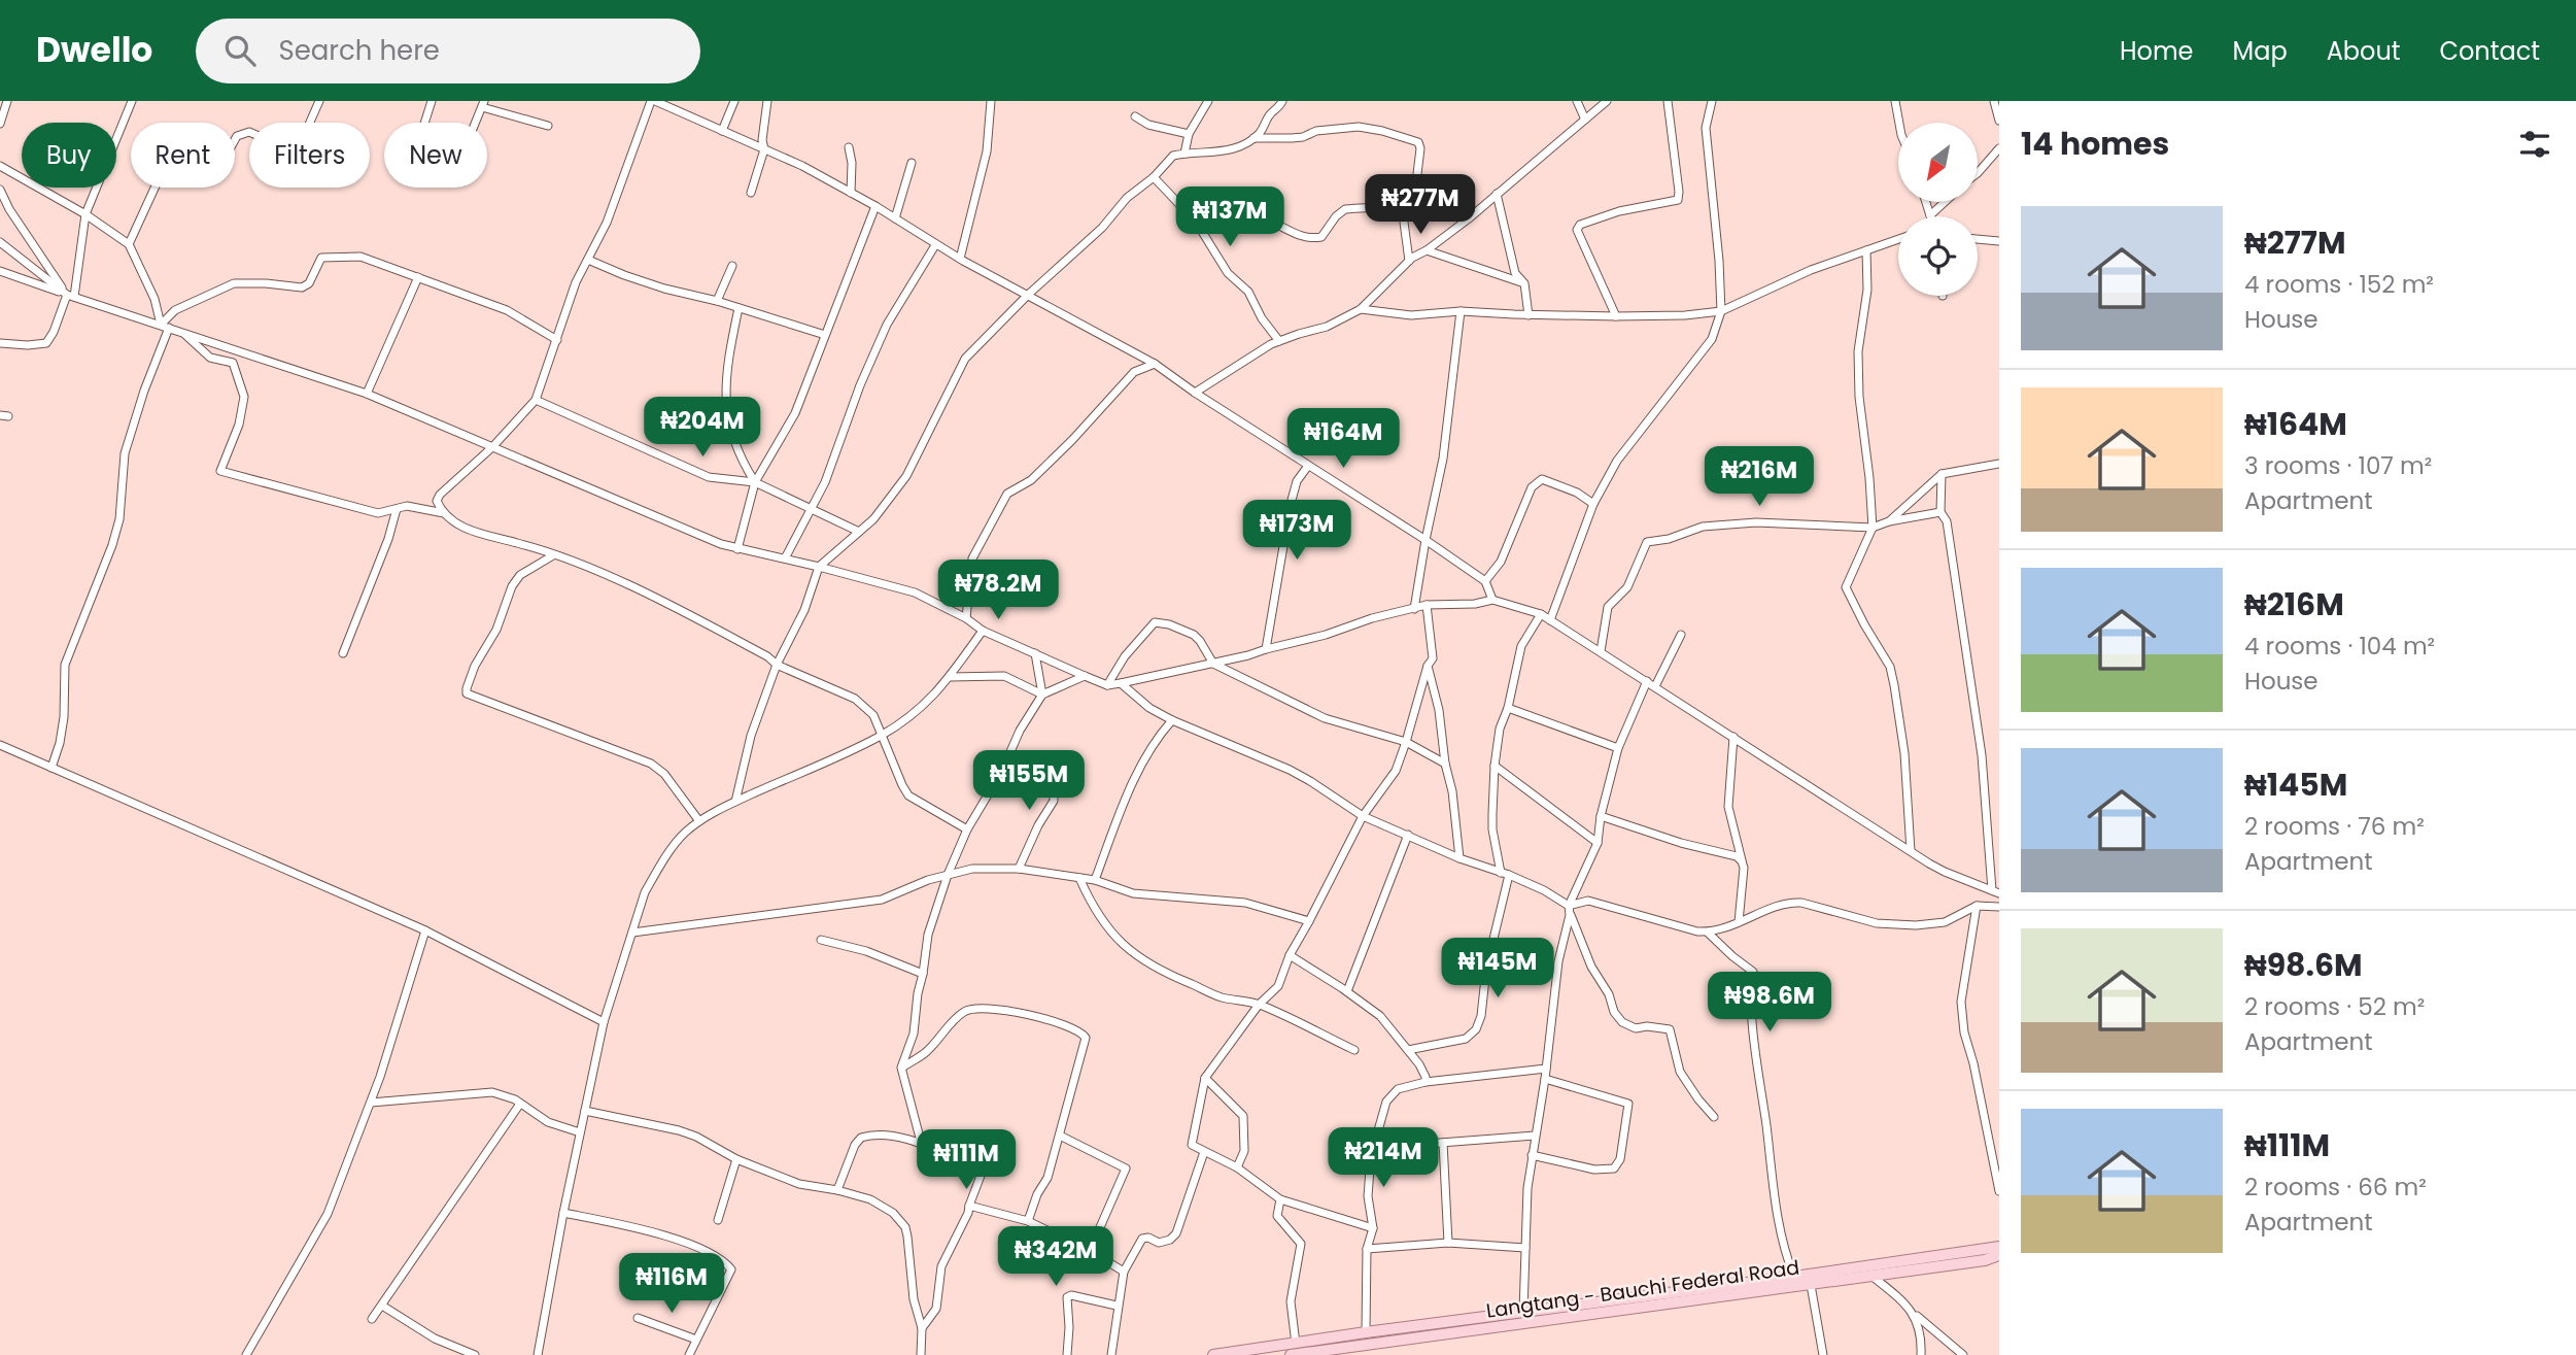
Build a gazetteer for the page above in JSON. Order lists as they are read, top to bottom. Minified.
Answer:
{"streets":{"main road":["Langtang - Bauchi Federal Road"]},"north":"bottom left","page":{"header":"Dwello","search":"Search here","nav":["Home","Map","About","Contact"],"heading":"14 homes","chip":["Buy","Rent","Filters","New"],"price":["₦277M","₦137M","₦204M","₦164M","₦216M","₦173M","₦78.2M","₦155M","₦145M","₦98.6M","₦214M","₦111M","₦342M","₦116M"],"list":[{"name":"₦277M","note":"4 rooms · 152 m² · House"},{"name":"₦164M","note":"3 rooms · 107 m² · Apartment"},{"name":"₦216M","note":"4 rooms · 104 m² · House"},{"name":"₦145M","note":"2 rooms · 76 m² · Apartment"},{"name":"₦98.6M","note":"2 rooms · 52 m² · Apartment"},{"name":"₦111M","note":"2 rooms · 66 m² · Apartment"}]}}
